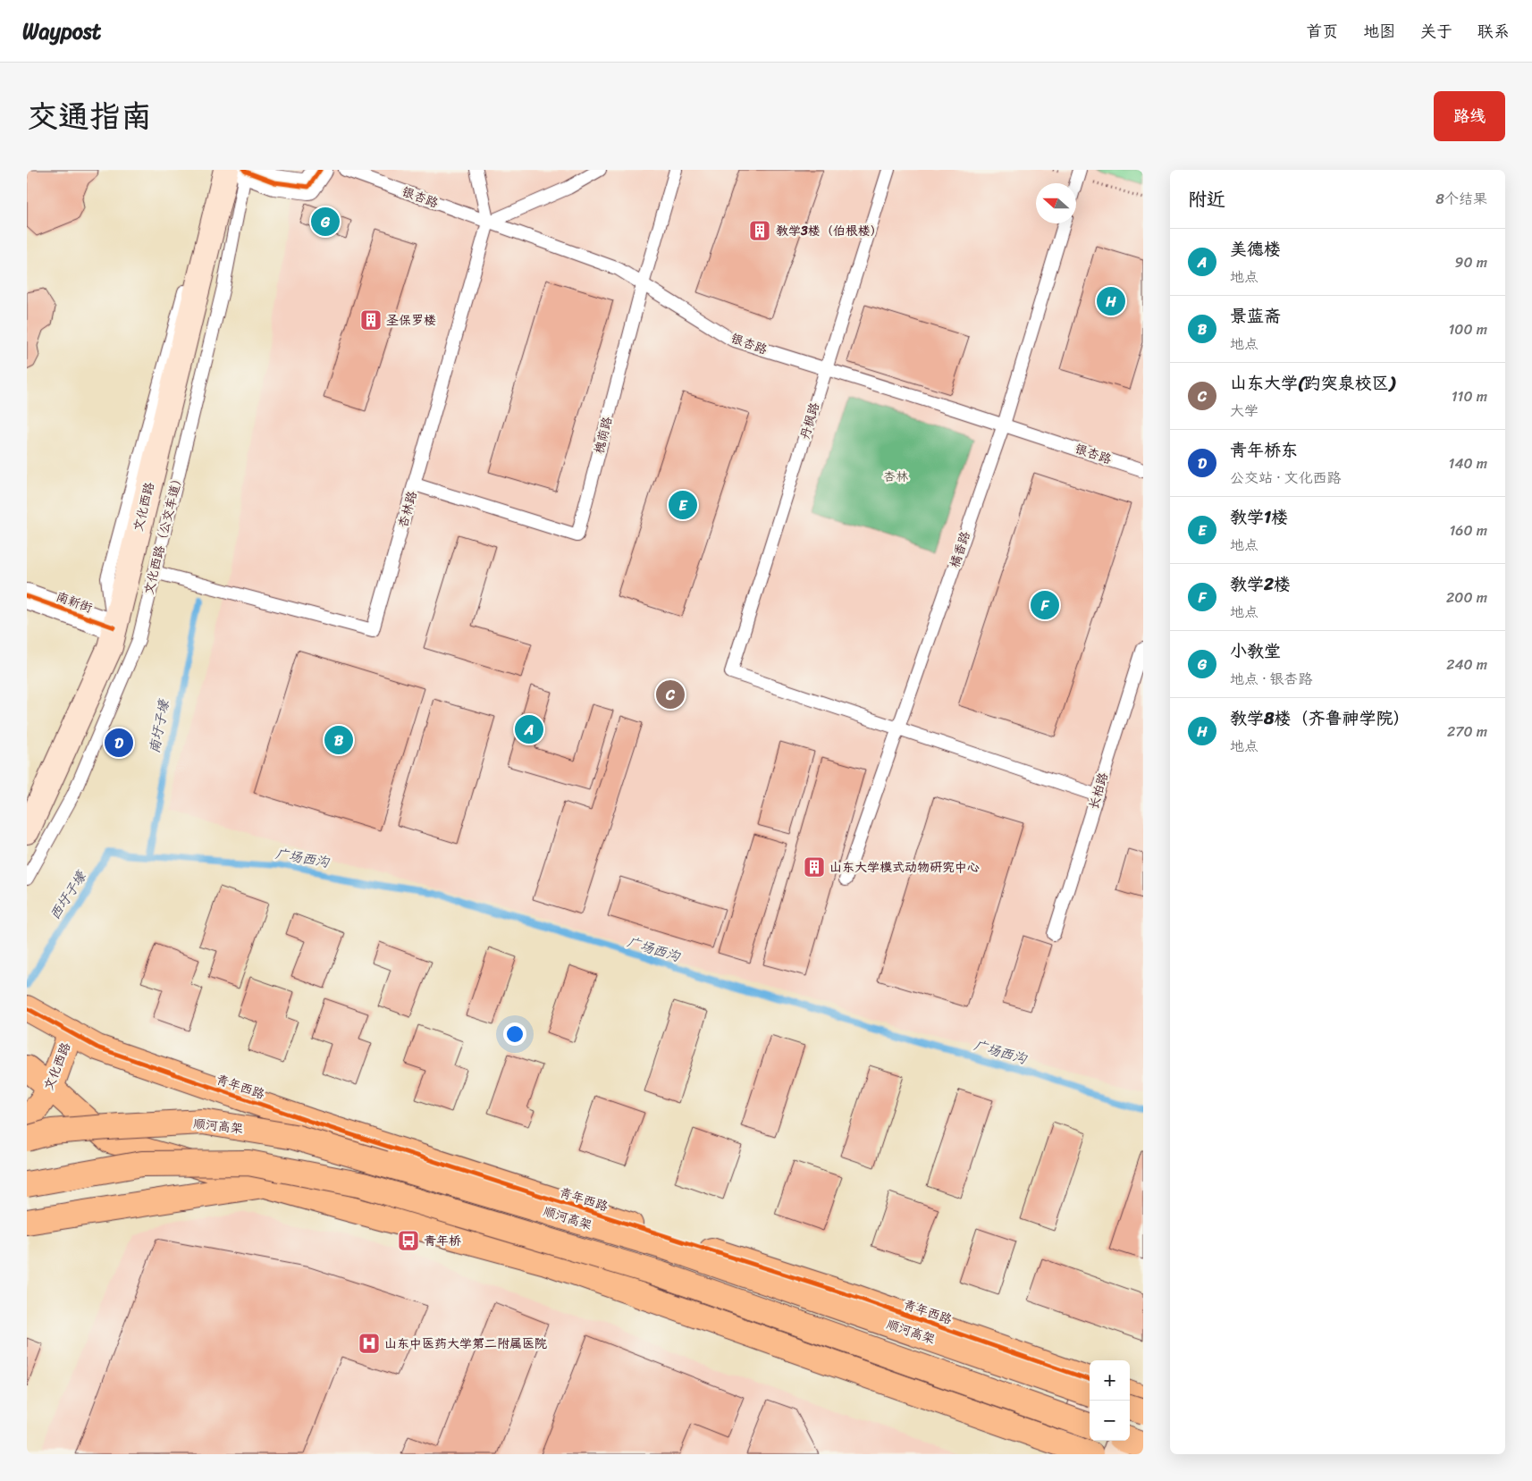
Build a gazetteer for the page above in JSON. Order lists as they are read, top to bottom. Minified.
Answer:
{"streets":{"main road":["文化西路","青年西路","顺河高架"],"street":["南新街"],"lane":["银杏路","丹枫路","槐荫路","杏林路","文化西路（公交车道）","橘香路","长柏路"]},"crossings":[["银杏路","丹枫路"],["银杏路","槐荫路"],["银杏路","杏林路"],["银杏路","橘香路"],["丹枫路","橘香路"],["槐荫路","杏林路"],["文化西路","文化西路（公交车道）"],["文化西路","南新街"],["文化西路","青年西路"],["杏林路","文化西路（公交车道）"]],"water":["南圩子壕","广场西沟","西圩子壕"],"parks":["杏林"],"places":{"building":["教学3楼（伯根楼）","圣保罗楼","山东大学模式动物研究中心"],"bus stop":["青年桥"],"hospital":["山东中医药大学第二附属医院"]},"north":"left","page":{"header":"Waypost","nav":["首页","地图","关于","联系"],"title":"交通指南","buttons":"路线","heading":["附近","8个结果"],"pins":["G","H","E","F","C","A","B","D"],"list":[{"mark":"A","name":"美德楼","note":"地点","value":"90 m"},{"mark":"B","name":"景蓝斋","note":"地点","value":"100 m"},{"mark":"C","name":"山东大学(趵突泉校区)","note":"大学","value":"110 m"},{"mark":"D","name":"青年桥东","note":"公交站 · 文化西路","value":"140 m"},{"mark":"E","name":"教学1楼","note":"地点","value":"160 m"},{"mark":"F","name":"教学2楼","note":"地点","value":"200 m"},{"mark":"G","name":"小教堂","note":"地点 · 银杏路","value":"240 m"},{"mark":"H","name":"教学8楼（齐鲁神学院）","note":"地点","value":"270 m"}],"map_buttons":["+","−"]}}
